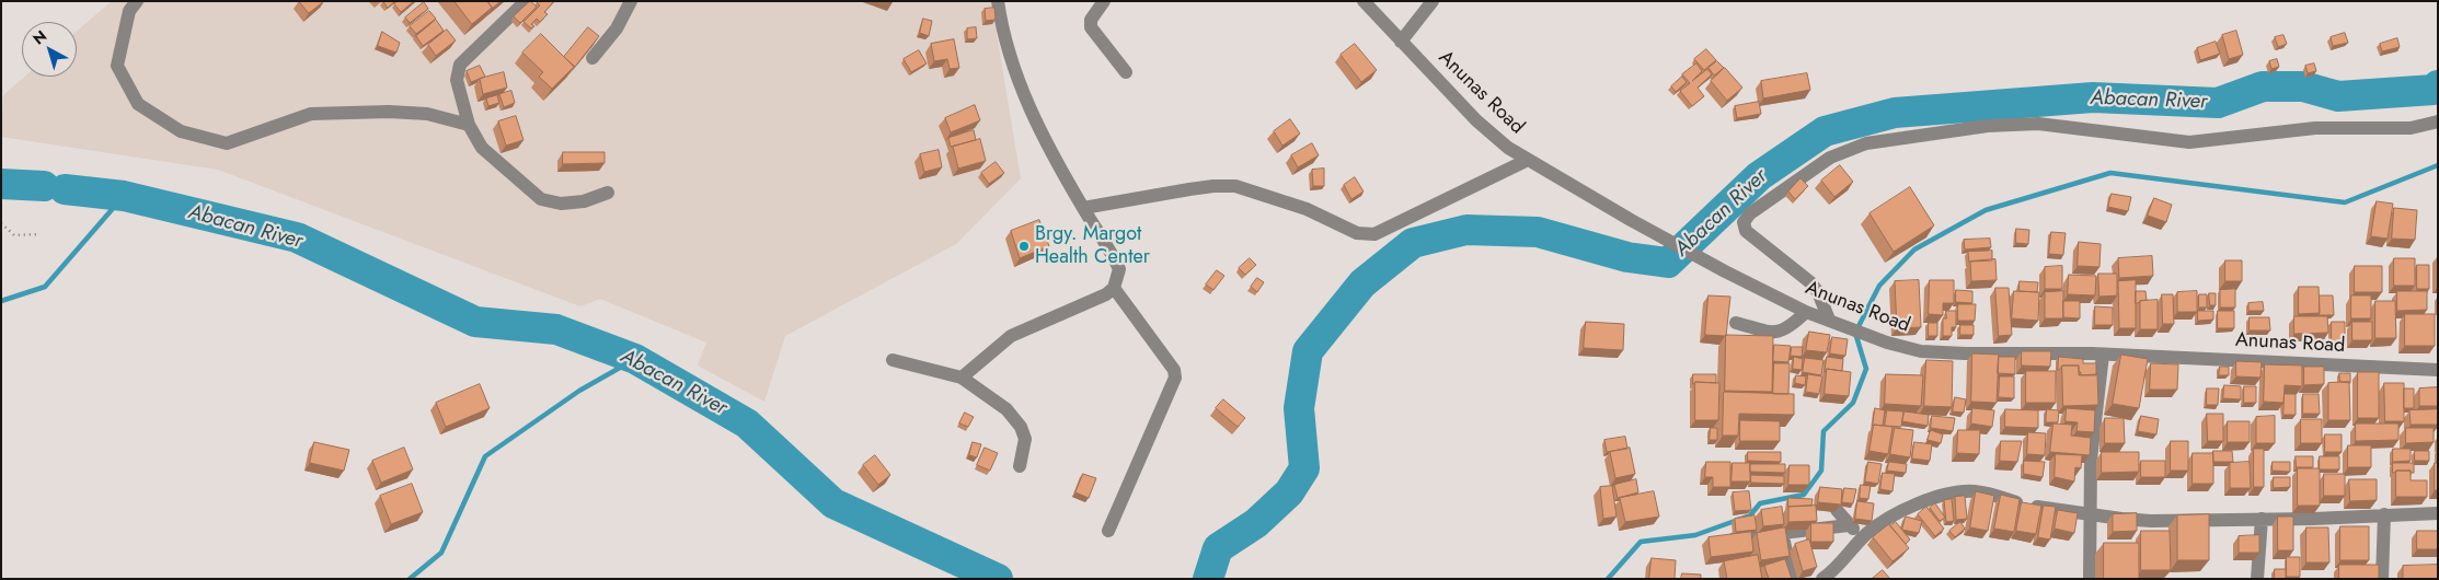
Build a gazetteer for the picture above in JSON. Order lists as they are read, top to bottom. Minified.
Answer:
{"streets":{"street":["Anunas Road"]},"water":["Abacan River"],"places":["Brgy. Margot Health Center"],"north":"top left"}
